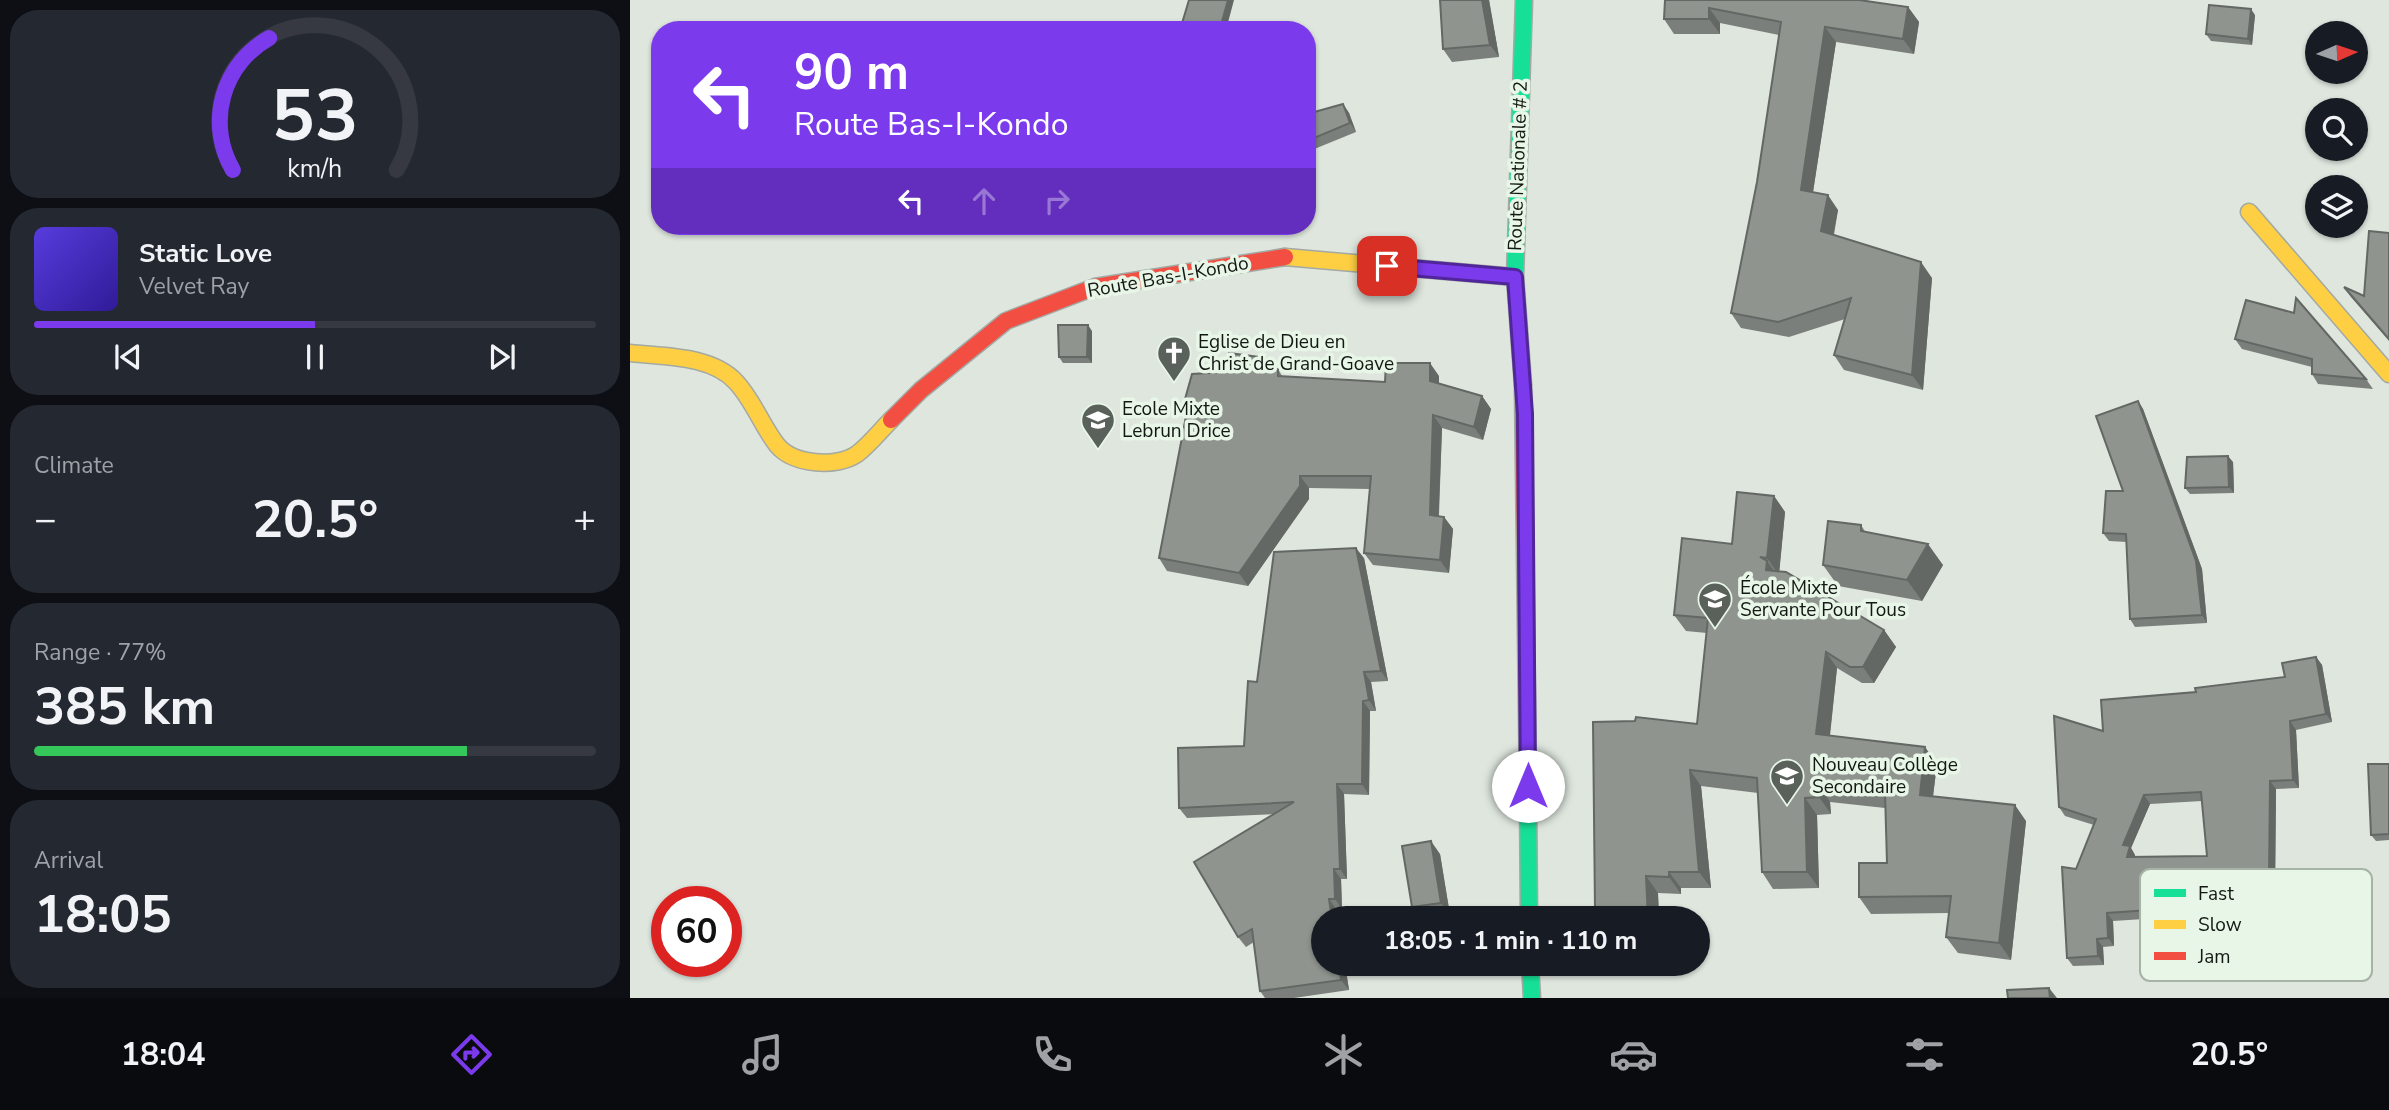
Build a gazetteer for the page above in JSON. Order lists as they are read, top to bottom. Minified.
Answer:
{"streets":{"street":["Route Nationale # 2","Route Bas-I-Kondo"]},"crossings":[["Route Nationale # 2","Route Bas-I-Kondo"]],"places":{"church":["Eglise de Dieu en Christ de Grand-Goave"],"school or university":["Ecole Mixte Lebrun Drice","École Mixte Servante Pour Tous","Nouveau Collège Secondaire"]},"legend":["Fast","Slow","Jam"],"north":"right","page":{"turn":["90 m","Route Bas-I-Kondo"],"song":["Static Love","Velvet Ray"],"tile":["Climate",["Range · 77%","385 km"],["Arrival","18:05"]],"heat":["−","20.5°","+"],"limit":"60","trip":"18:05 · 1 min · 110 m","tabs":["18:04","20.5°"],"gauge":["53","km/h"]}}
